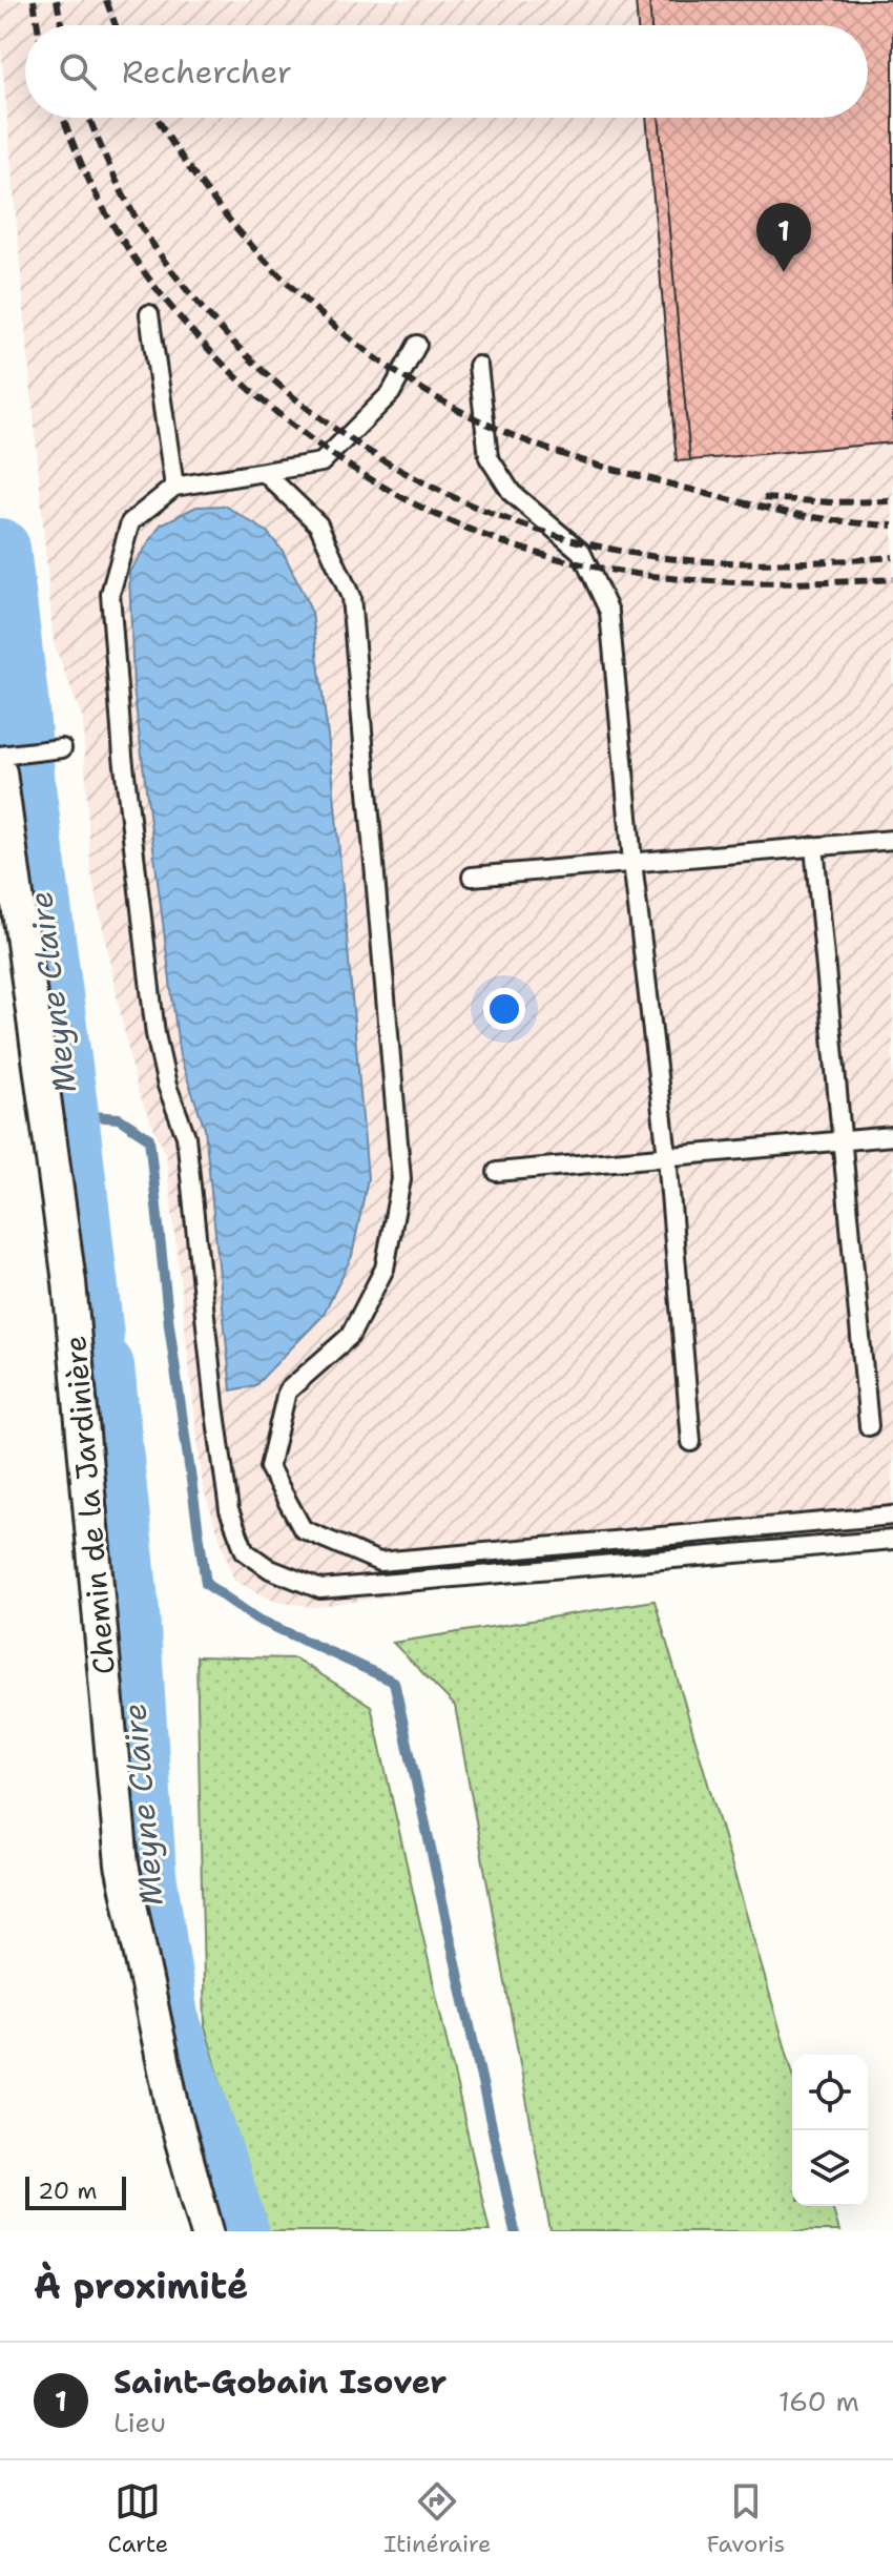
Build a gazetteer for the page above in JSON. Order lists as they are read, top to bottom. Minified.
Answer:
{"streets":{"street":["Chemin de la Jardinière"]},"water":["Meyne Claire"],"scale_bar":"20 m","page":{"search":"Rechercher","pins":"1","scale":"20 m","heading":"À proximité","list":[{"mark":"1","name":"Saint-Gobain Isover","note":"Lieu","value":"160 m"}],"nav":["Carte","Itinéraire","Favoris"]}}
